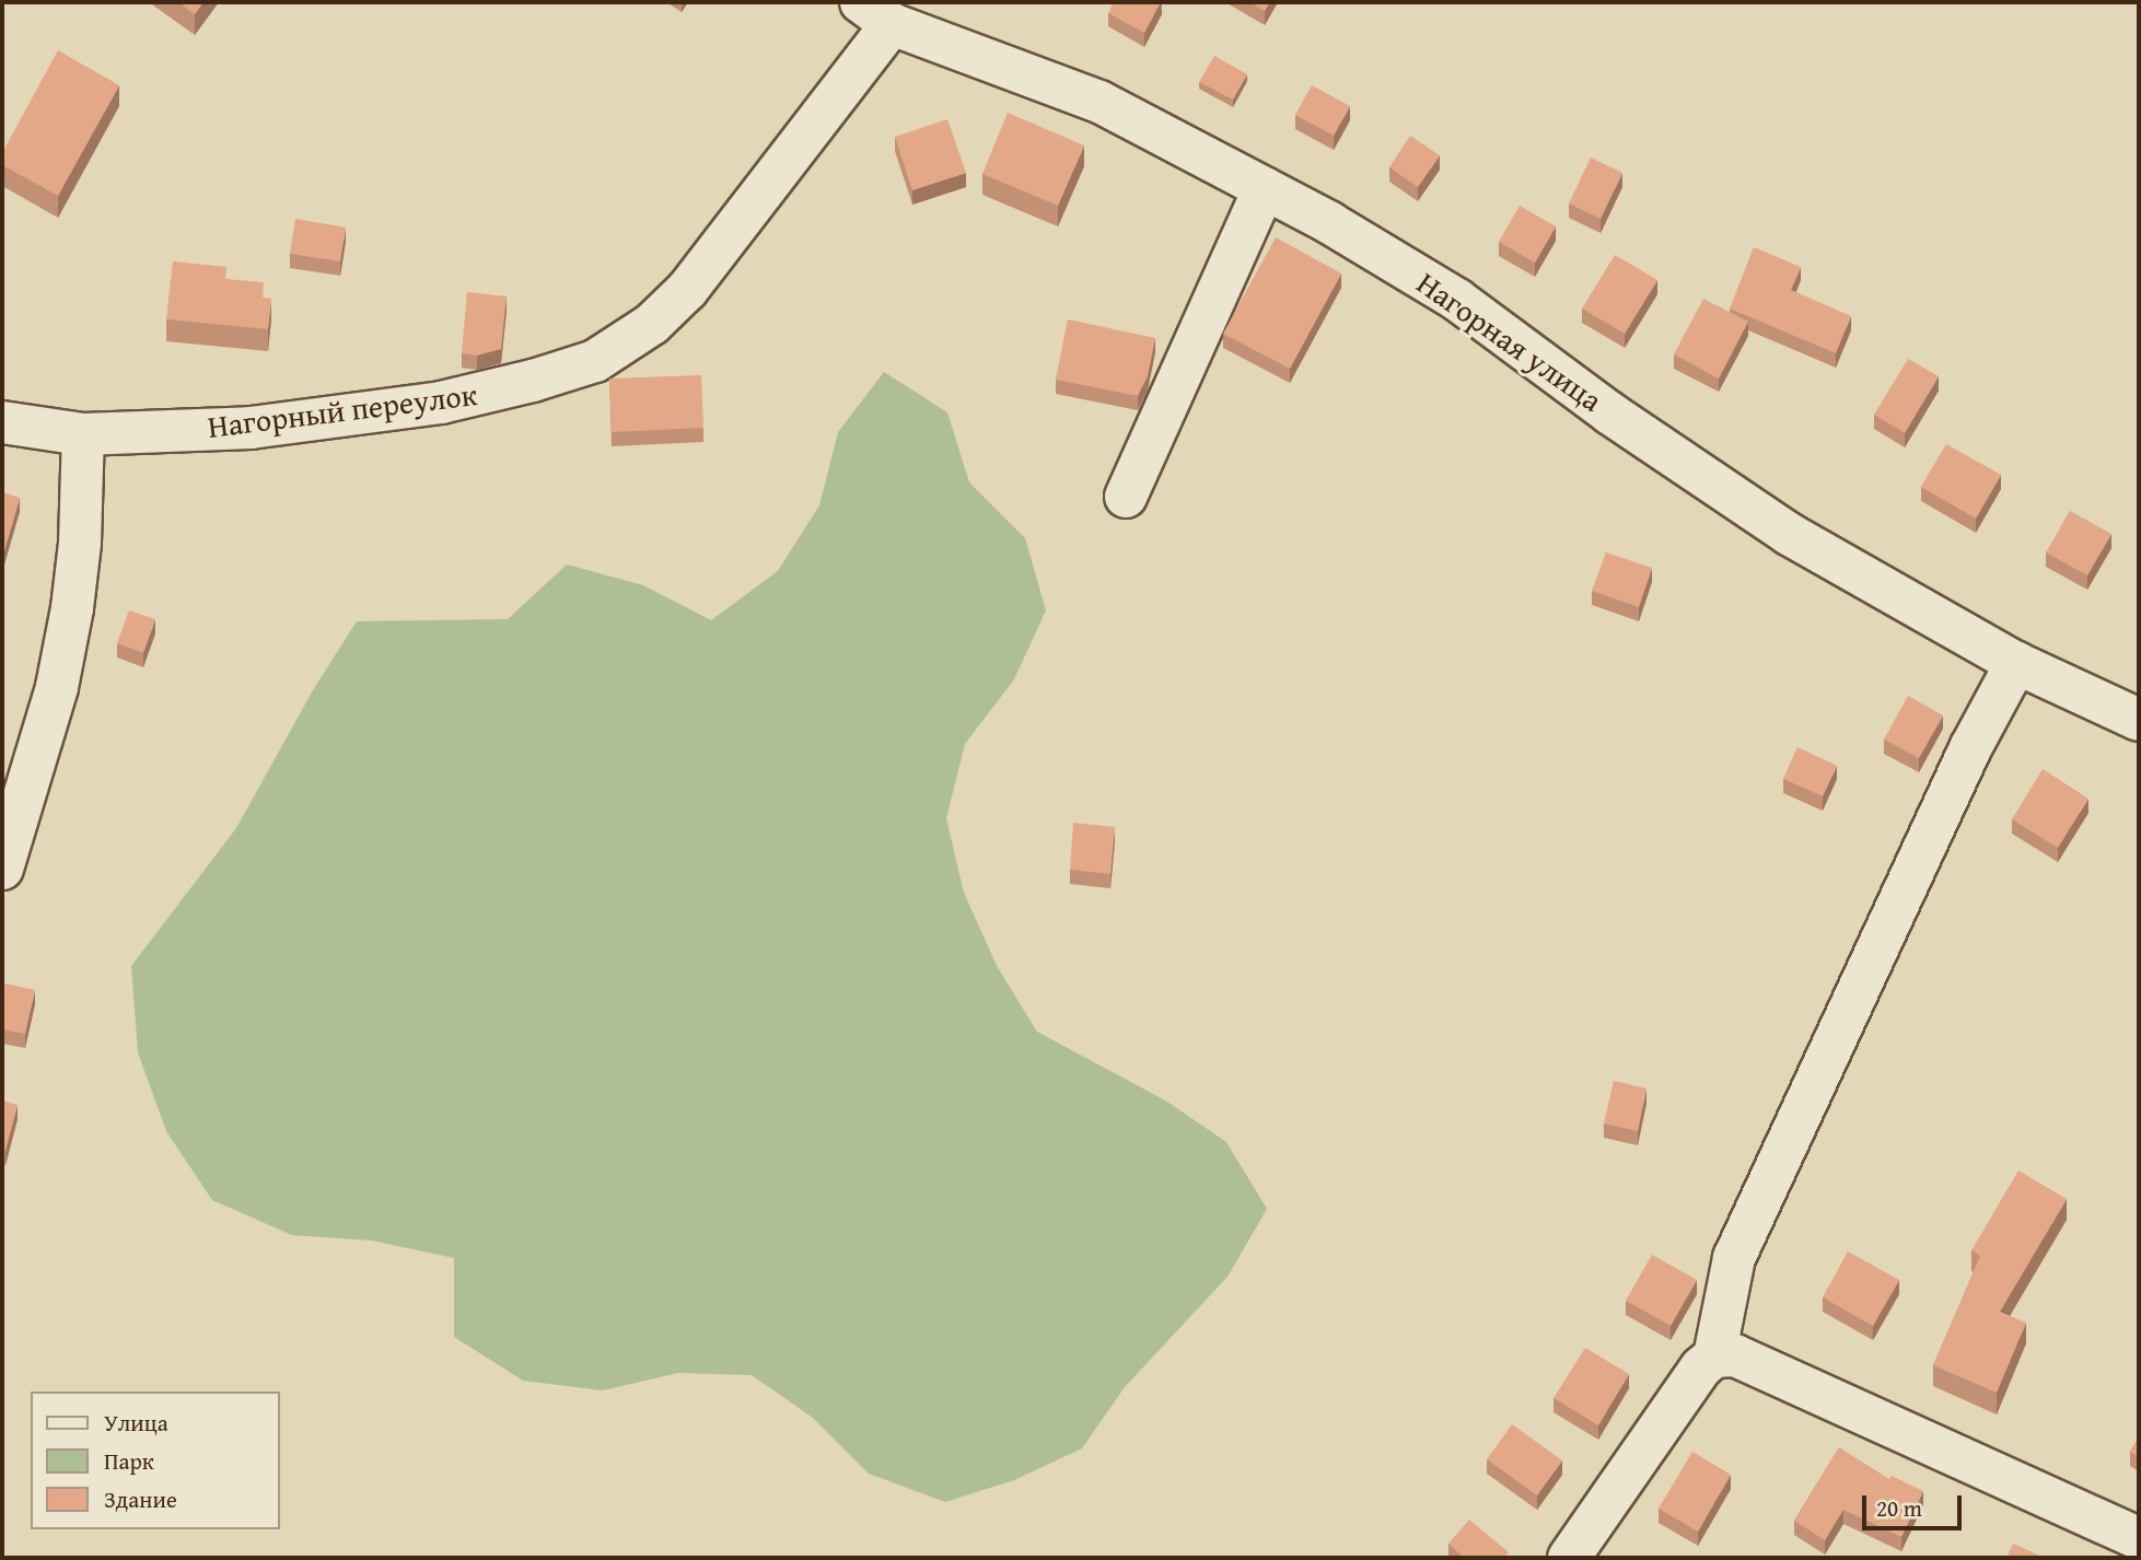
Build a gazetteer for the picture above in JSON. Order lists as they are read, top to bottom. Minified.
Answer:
{"streets":{"street":["Нагорная улица","Нагорный переулок"]},"crossings":[["Нагорная улица","Нагорный переулок"]],"legend":["Улица","Парк","Здание"],"scale_bar":"20 m"}
